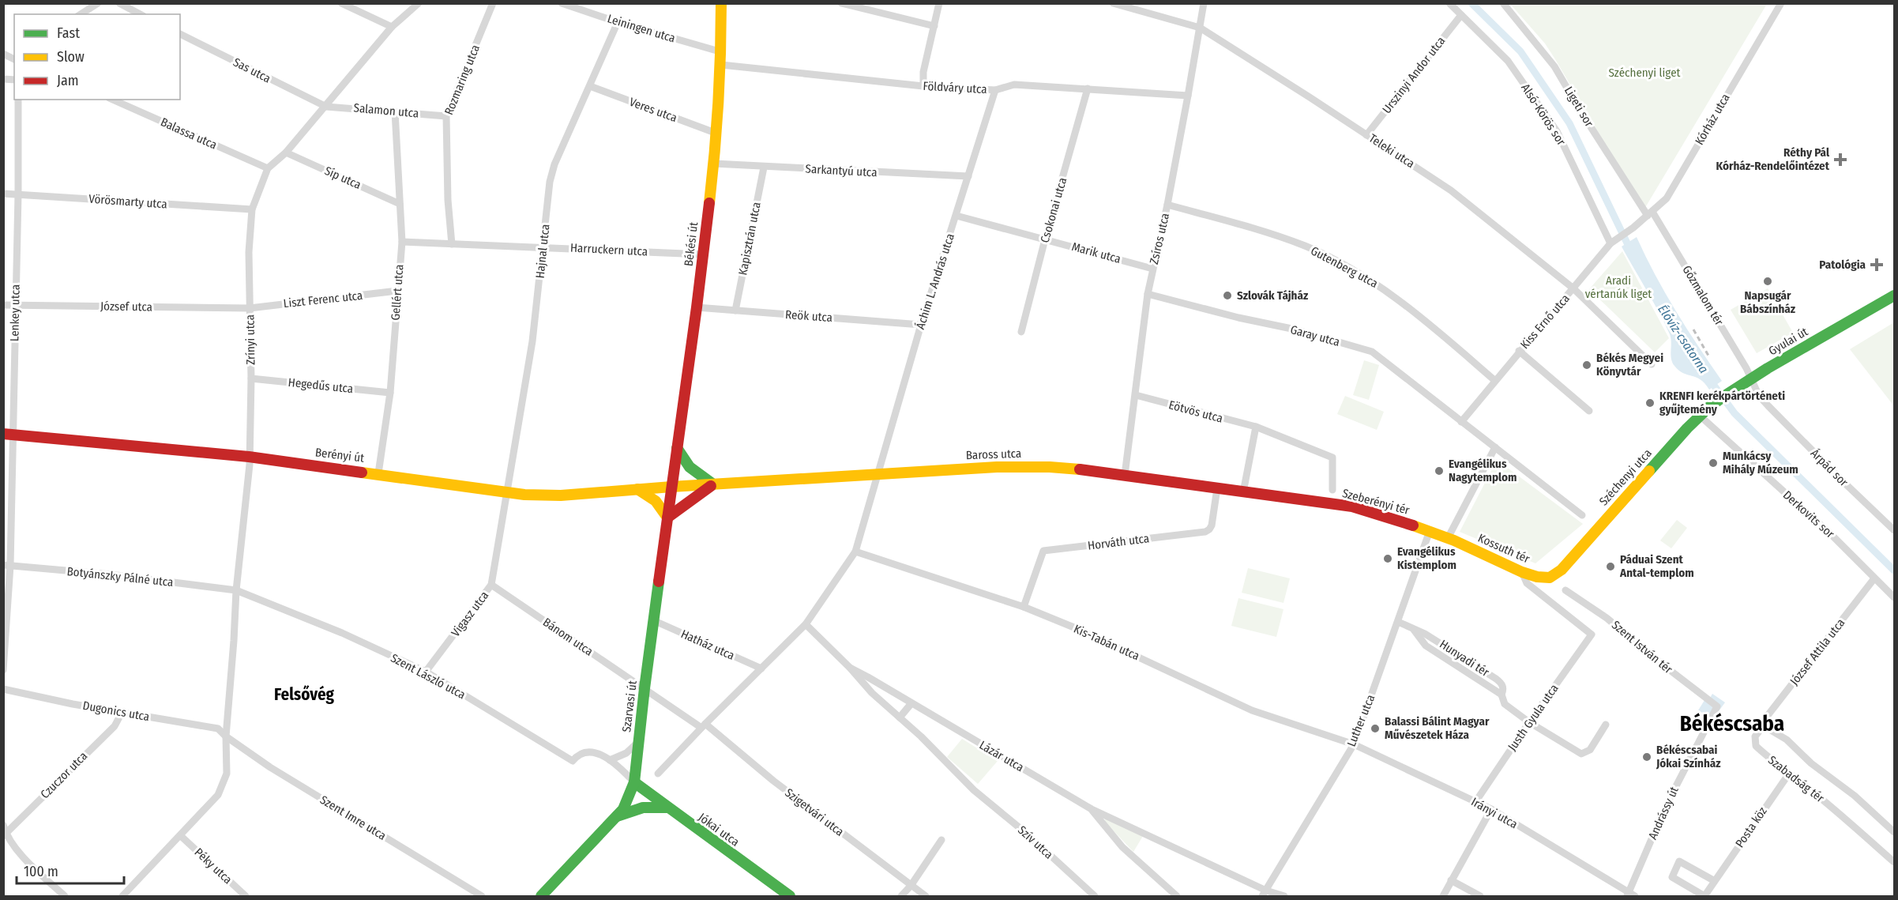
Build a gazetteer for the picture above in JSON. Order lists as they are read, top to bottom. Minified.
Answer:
{"streets":{"main road":["Békési út","Gyulai út","Baross utca","Berényi út","Széchenyi utca","Szeberényi tér","Kossuth tér","Szarvasi út","Jókai utca"],"street":["Leiningen utca","Sas utca","Urszinyi Andor utca","Rozmaring utca","Földváry utca","Ligeti sor","Veres utca","Salamon utca","Alsó-Körös sor","Kórház utca","Balassa utca","Teleki utca","Sarkantyú utca","Síp utca","Vörösmarty utca","Csokonai utca","Kapisztrán utca","Zsíros utca","Harruckern utca","Hajnal utca","Marik utca","Gutenberg utca","Áchim L. András utca","Gellért utca","Gőzmalom tér","Liszt Ferenc utca","József utca","Lenkey utca","Reök utca","Kiss Ernő utca","Garay utca","Zrínyi utca","Hegedűs utca","Eötvös utca","Árpád sor","Derkovits sor","Horváth utca","Botyánszky Pálné utca","Vigasz utca","Bánom utca","Kis-Tabán utca","Hatház utca","Szent István tér","József Attila utca","Hunyadi tér","Szent László utca","Dugonics utca","Justh Gyula utca","Luther utca","Lázár utca","Czuczor utca","Szabadság tér","Szigetvári utca","Irányi utca","Andrássy út","Szent Imre utca","Posta köz","Szív utca","Péky utca"]},"crossings":[["Leiningen utca","Békési út"],["Leiningen utca","Hajnal utca"],["Sas utca","Salamon utca"],["Sas utca","Zrínyi utca"],["Urszinyi Andor utca","Alsó-Körös sor"],["Urszinyi Andor utca","Teleki utca"],["Rozmaring utca","Salamon utca"],["Rozmaring utca","Harruckern utca"],["Földváry utca","Csokonai utca"],["Földváry utca","Zsíros utca"],["Földváry utca","Békési út"],["Földváry utca","Áchim L. András utca"],["Ligeti sor","Kórház utca"],["Ligeti sor","Gőzmalom tér"],["Veres utca","Békési út"],["Veres utca","Hajnal utca"],["Salamon utca","Gellért utca"],["Salamon utca","Zrínyi utca"],["Alsó-Körös sor","Kiss Ernő utca"],["Kórház utca","Gőzmalom tér"],["Kórház utca","Kiss Ernő utca"],["Balassa utca","Zrínyi utca"],["Teleki utca","Zsíros utca"],["Teleki utca","Kiss Ernő utca"],["Sarkantyú utca","Kapisztrán utca"],["Sarkantyú utca","Békési út"],["Sarkantyú utca","Áchim L. András utca"],["Síp utca","Gellért utca"],["Síp utca","Zrínyi utca"],["Vörösmarty utca","Lenkey utca"],["Vörösmarty utca","Zrínyi utca"],["Csokonai utca","Marik utca"],["Kapisztrán utca","Reök utca"],["Zsíros utca","Marik utca"],["Zsíros utca","Gutenberg utca"],["Zsíros utca","Garay utca"],["Zsíros utca","Eötvös utca"],["Zsíros utca","Baross utca"],["Békési út","Harruckern utca"],["Békési út","Reök utca"],["Békési út","Baross utca"],["Békési út","Berényi út"],["Békési út","Szarvasi út"],["Harruckern utca","Hajnal utca"],["Harruckern utca","Gellért utca"],["Hajnal utca","Berényi út"],["Hajnal utca","Vigasz utca"],["Marik utca","Áchim L. András utca"],["Gutenberg utca","Kiss Ernő utca"],["Áchim L. András utca","Reök utca"],["Áchim L. András utca","Baross utca"],["Gellért utca","Liszt Ferenc utca"],["Gellért utca","Hegedűs utca"],["Gellért utca","Berényi út"],["Gőzmalom tér","Gyulai út"],["Gőzmalom tér","Árpád sor"],["Liszt Ferenc utca","József utca"],["Liszt Ferenc utca","Zrínyi utca"],["József utca","Lenkey utca"],["József utca","Zrínyi utca"],["Lenkey utca","Berényi út"],["Lenkey utca","Botyánszky Pálné utca"],["Kiss Ernő utca","Garay utca"],["Zrínyi utca","Hegedűs utca"],["Zrínyi utca","Berényi út"],["Zrínyi utca","Botyánszky Pálné utca"],["Zrínyi utca","Szent László utca"],["Zrínyi utca","Dugonics utca"],["Zrínyi utca","Szent Imre utca"],["Zrínyi utca","Péky utca"],["Gyulai út","Árpád sor"],["Gyulai út","Széchenyi utca"],["Gyulai út","Derkovits sor"],["Eötvös utca","Szeberényi tér"],["Baross utca","Berényi út"],["Baross utca","Szeberényi tér"],["Baross utca","Horváth utca"],["Baross utca","Szarvasi út"],["Berényi út","Vigasz utca"],["Berényi út","Szarvasi út"],["Széchenyi utca","Derkovits sor"],["Széchenyi utca","Kossuth tér"],["Szeberényi tér","Kossuth tér"],["Szeberényi tér","Luther utca"],["Derkovits sor","József Attila utca"],["Horváth utca","Kis-Tabán utca"],["Kossuth tér","Justh Gyula utca"],["Kossuth tér","Luther utca"],["Botyánszky Pálné utca","Szent László utca"],["Vigasz utca","Bánom utca"],["Vigasz utca","Szent László utca"],["Bánom utca","Szarvasi út"],["Bánom utca","Szigetvári utca"],["Kis-Tabán utca","Luther utca"],["Kis-Tabán utca","Irányi utca"],["Hatház utca","Szarvasi út"],["Szent István tér","Andrássy út"],["József Attila utca","Szabadság tér"],["Hunyadi tér","Justh Gyula utca"],["Hunyadi tér","Luther utca"],["Szent László utca","Szarvasi út"],["Szent László utca","Jókai utca"],["Szarvasi út","Jókai utca"],["Dugonics utca","Czuczor utca"],["Dugonics utca","Szent Imre utca"],["Justh Gyula utca","Irányi utca"],["Luther utca","Lázár utca"],["Luther utca","Irányi utca"],["Lázár utca","Szív utca"],["Szabadság tér","Posta köz"],["Irányi utca","Andrássy út"]],"districts":["Felsővég","Békéscsaba"],"water":["Élővíz-csatorna"],"parks":["Széchenyi liget","Aradi vértanúk liget"],"places":{"health":["Réthy Pál Kórház-Rendelőintézet","Patológia"],"other":["Napsugár Bábszínház","Szlovák Tájház","Békés Megyei Könyvtár","KRENFI kerékpártörténeti gyűjtemény","Munkácsy Mihály Múzeum","Evangélikus Nagytemplom","Evangélikus Kistemplom","Páduai Szent Antal-templom","Balassi Bálint Magyar Művészetek Háza","Békéscsabai Jókai Színház"]},"legend":["Fast","Slow","Jam"],"scale_bar":"100 m"}
